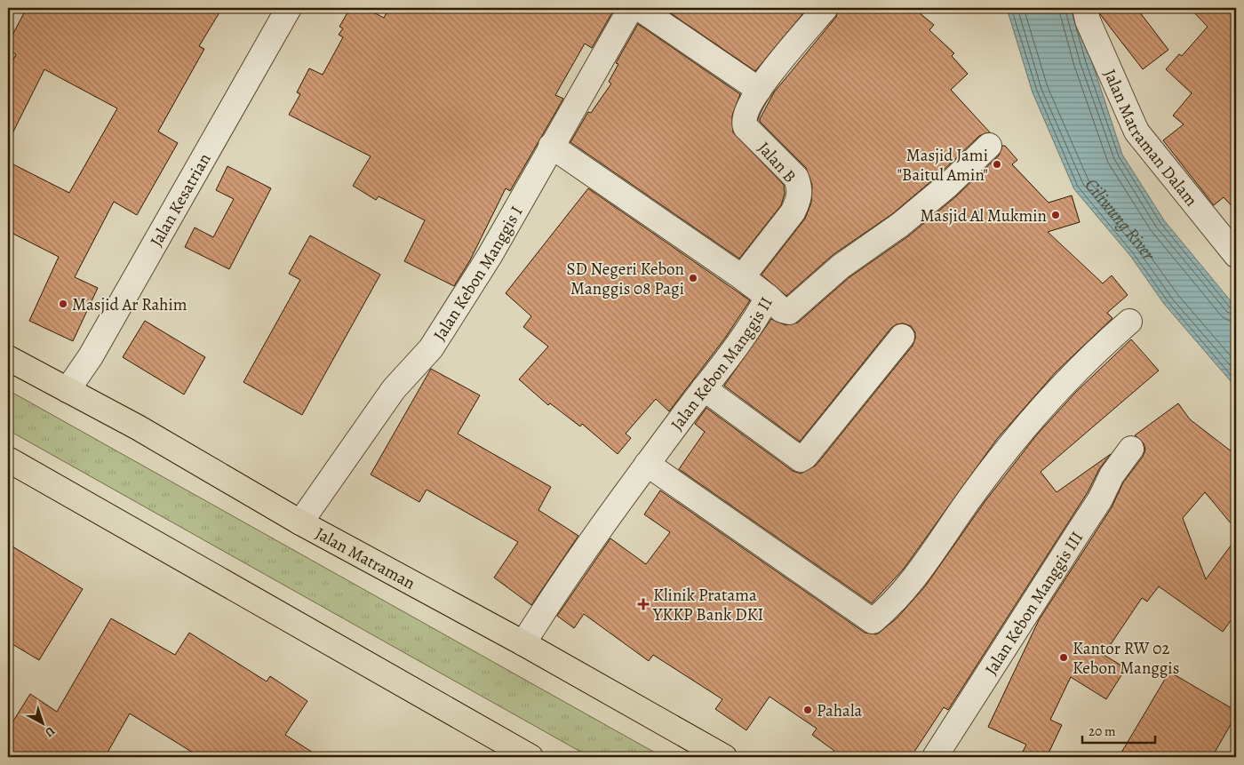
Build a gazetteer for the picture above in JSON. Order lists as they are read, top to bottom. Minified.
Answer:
{"streets":{"main road":["Jalan Matraman"],"street":["Jalan Matraman Dalam","Jalan B","Jalan Kesatrian","Jalan Kebon Manggis I","Jalan Kebon Manggis II","Jalan Kebon Manggis III"]},"crossings":[["Jalan B","Jalan Kebon Manggis II"],["Jalan Kesatrian","Jalan Matraman"],["Jalan Kebon Manggis I","Jalan Kebon Manggis II"],["Jalan Kebon Manggis I","Jalan Matraman"],["Jalan Kebon Manggis II","Jalan Matraman"]],"water":["Ciliwung River"],"places":{"other":["Masjid Jami \"Baitul Amin\"","Masjid Al Mukmin","SD Negeri Kebon Manggis 08 Pagi","Masjid Ar Rahim","Kantor RW 02 Kebon Manggis","Pahala"],"health":["Klinik Pratama YKKP Bank DKI"]},"scale_bar":"20 m","north":"bottom right"}
